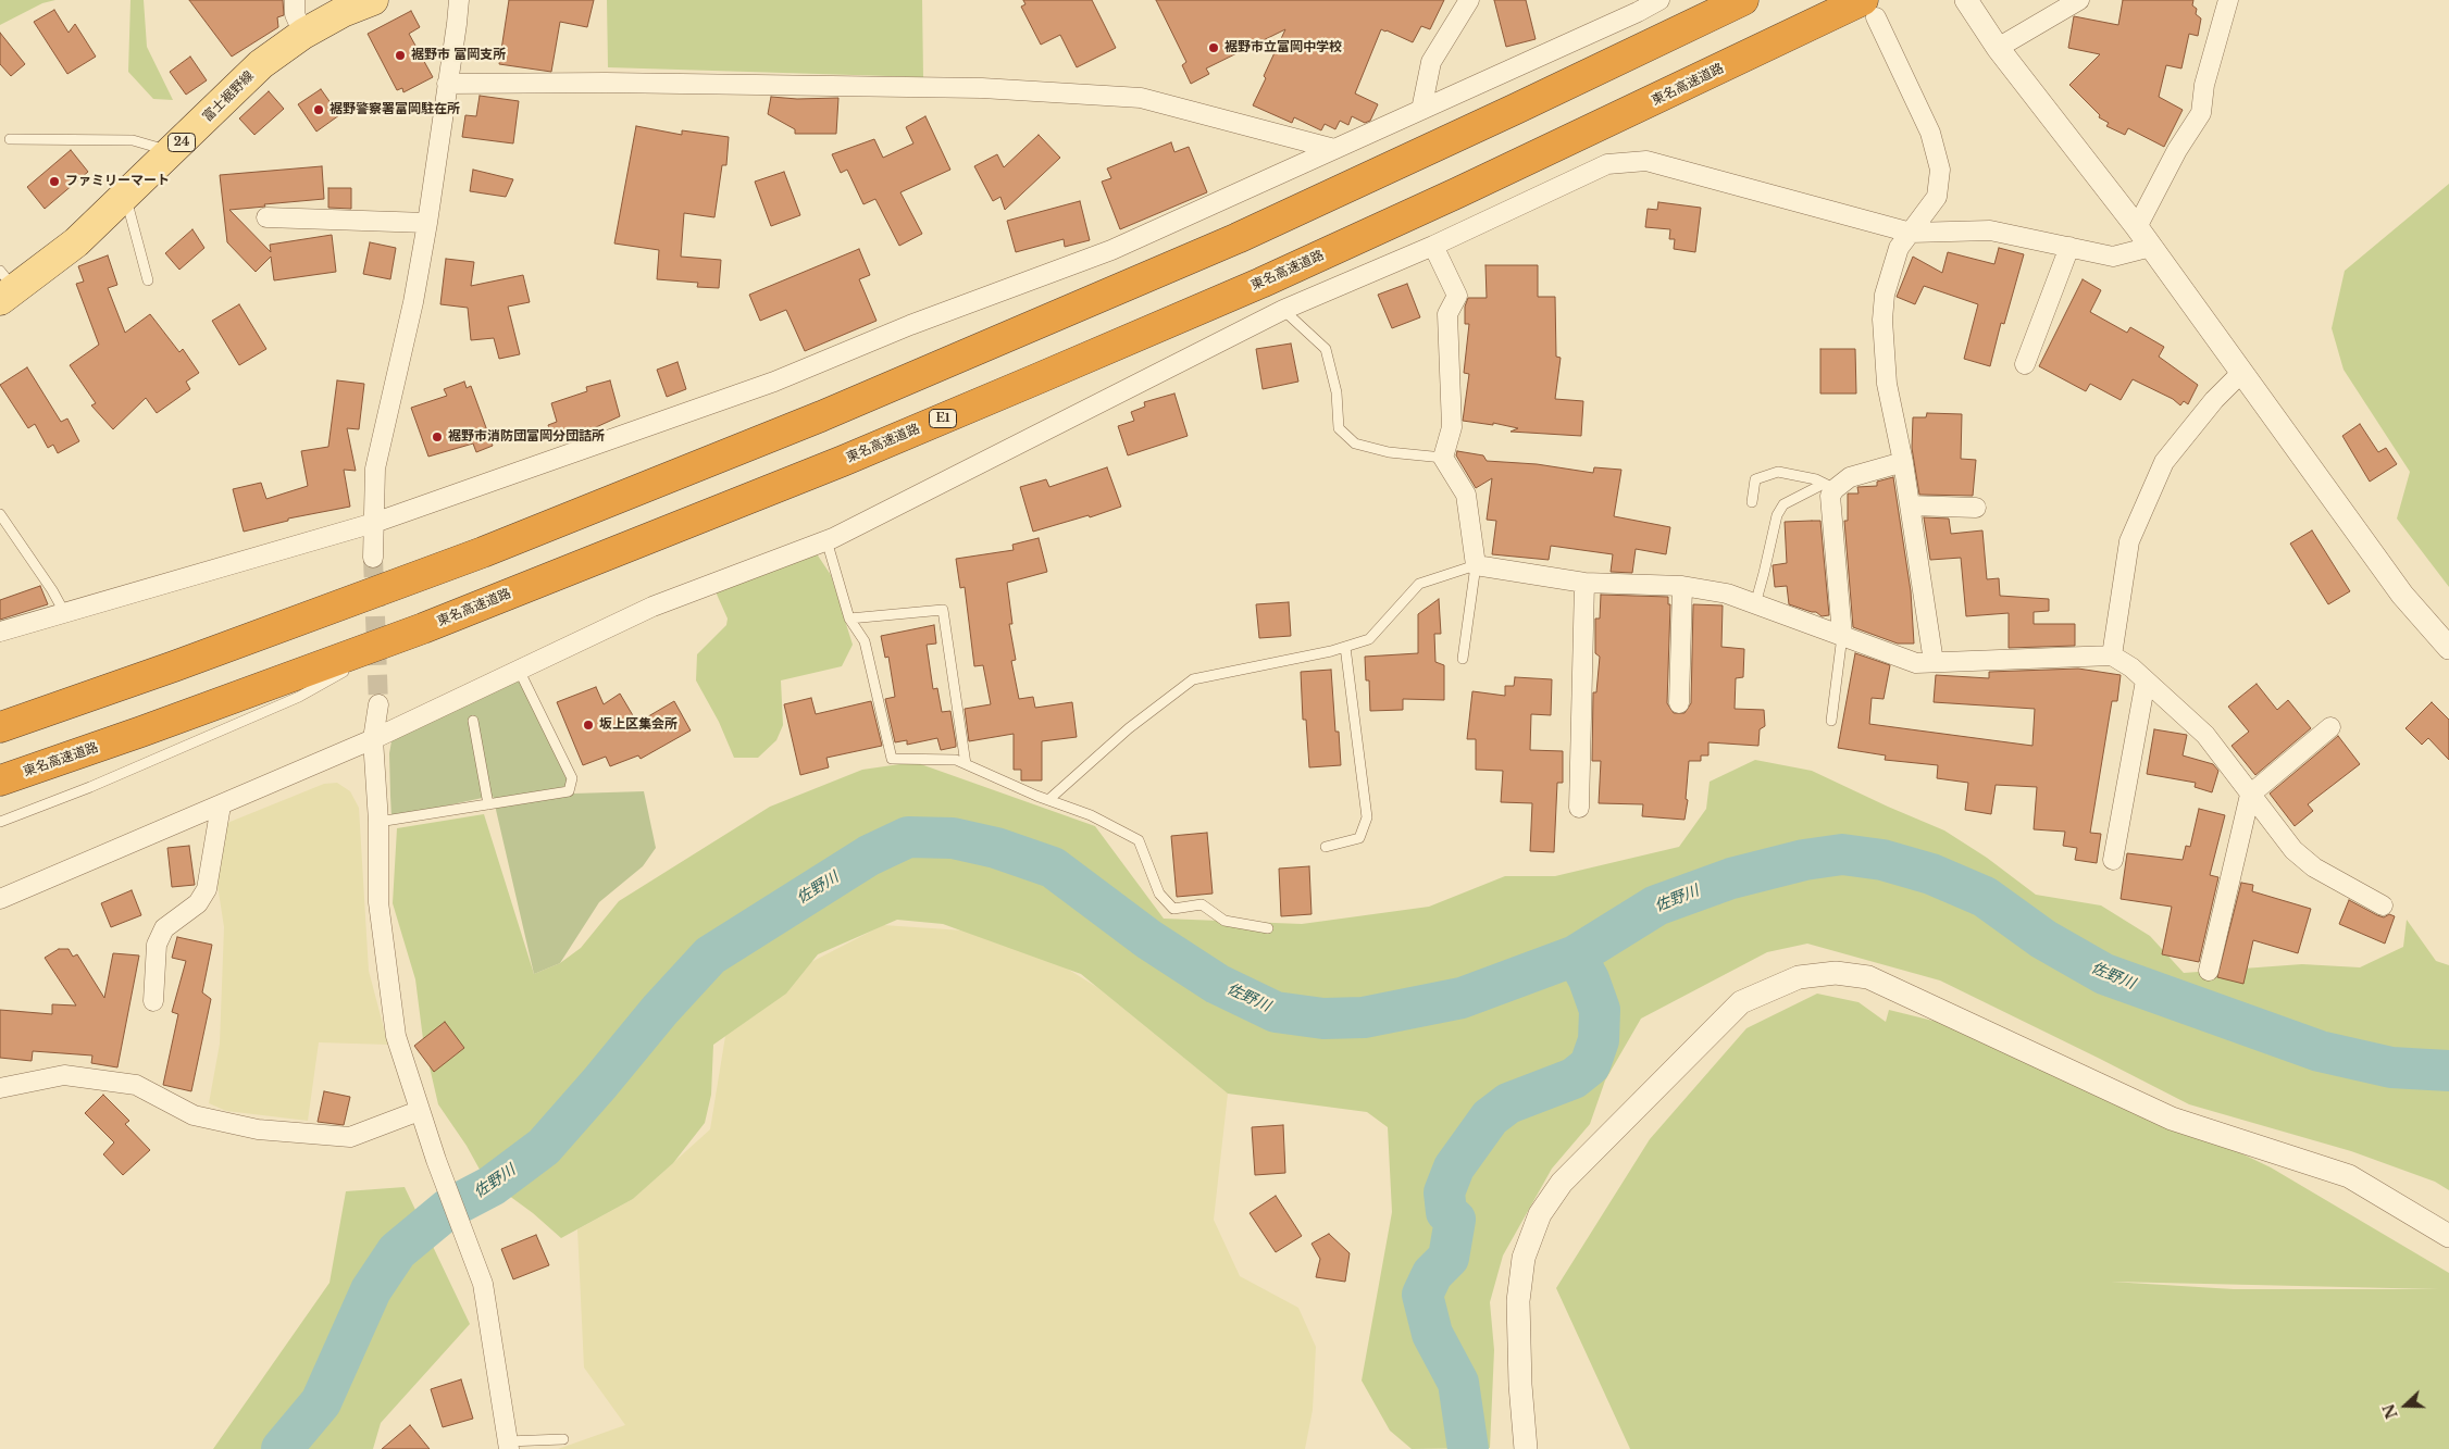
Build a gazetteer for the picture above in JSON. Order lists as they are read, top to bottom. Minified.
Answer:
{"streets":{"highway":["東名高速道路","E1"],"main road":["富士裾野線","24"]},"water":["佐野川"],"places":["裾野市立富岡中学校","裾野市 富岡支所","裾野警察署富岡駐在所","ファミリーマート","裾野市消防団富岡分団詰所","坂上区集会所"],"north":"left"}
